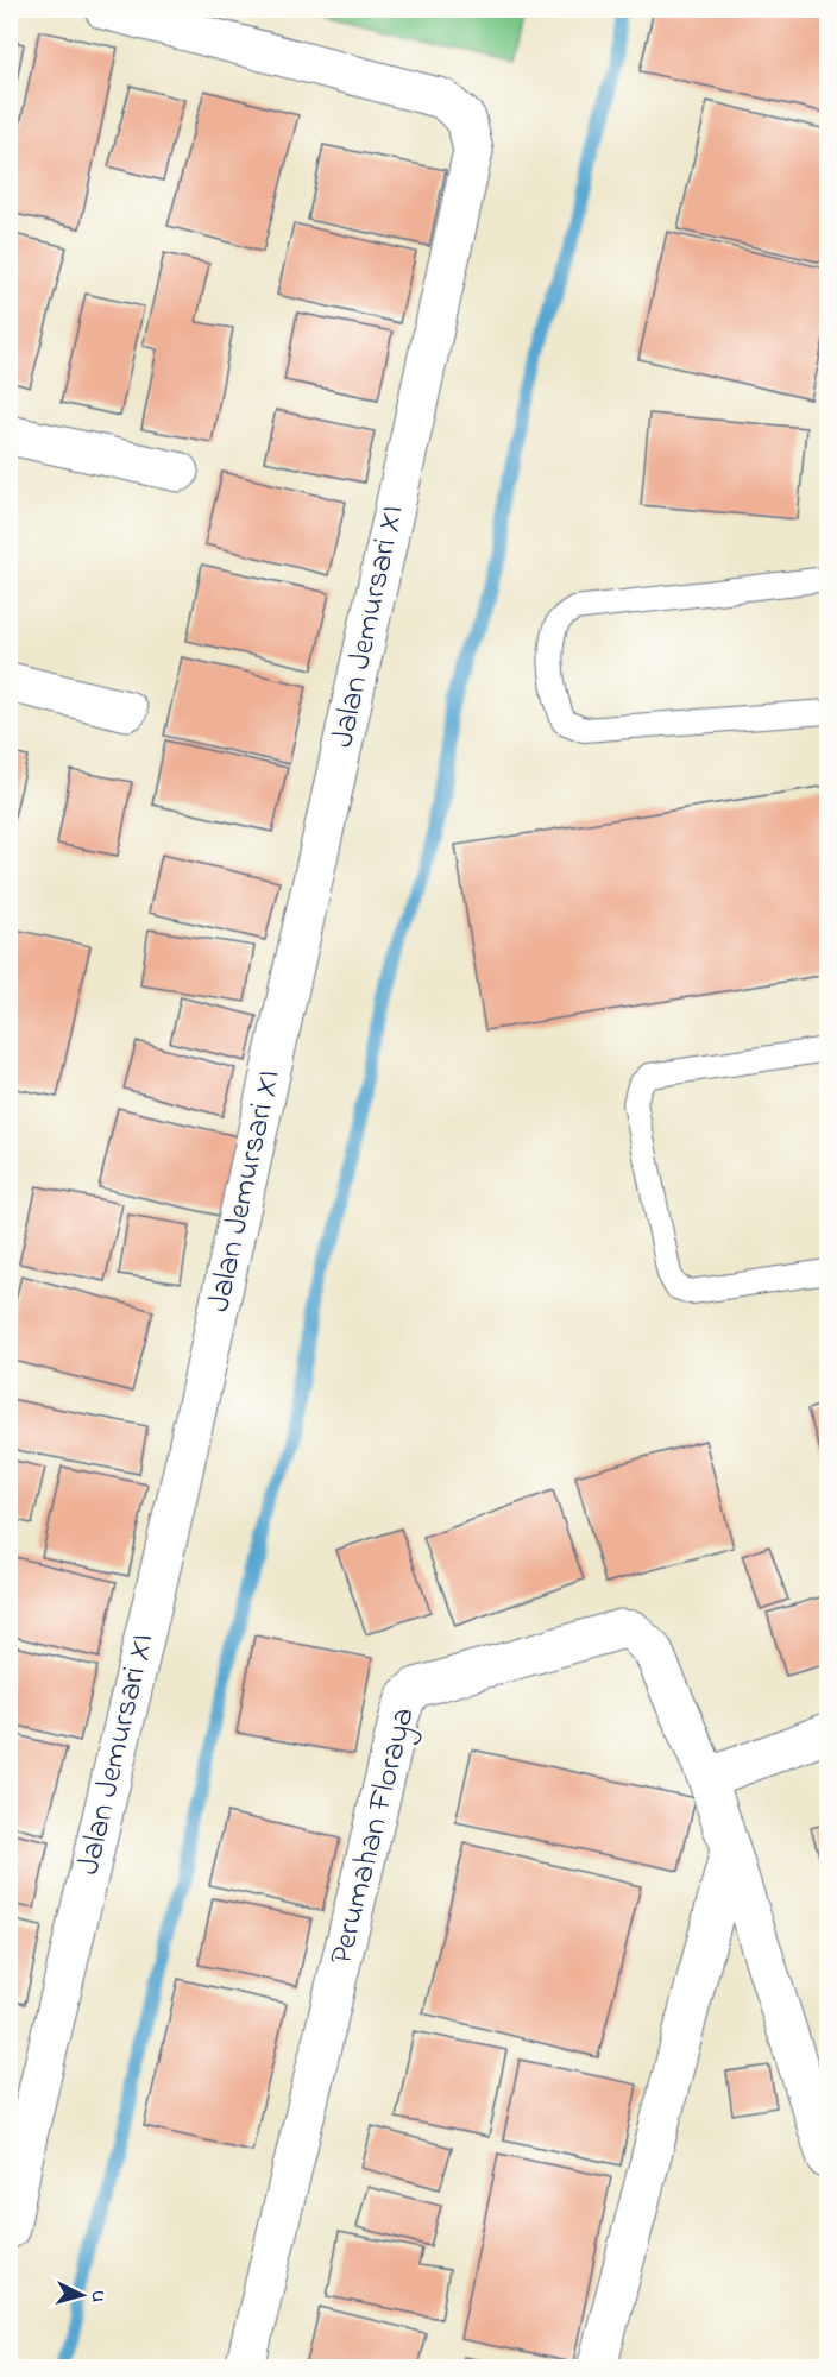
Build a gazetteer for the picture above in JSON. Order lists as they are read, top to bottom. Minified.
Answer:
{"streets":{"street":["Jalan Jemursari XI","Perumahan Floraya"]},"north":"right"}
